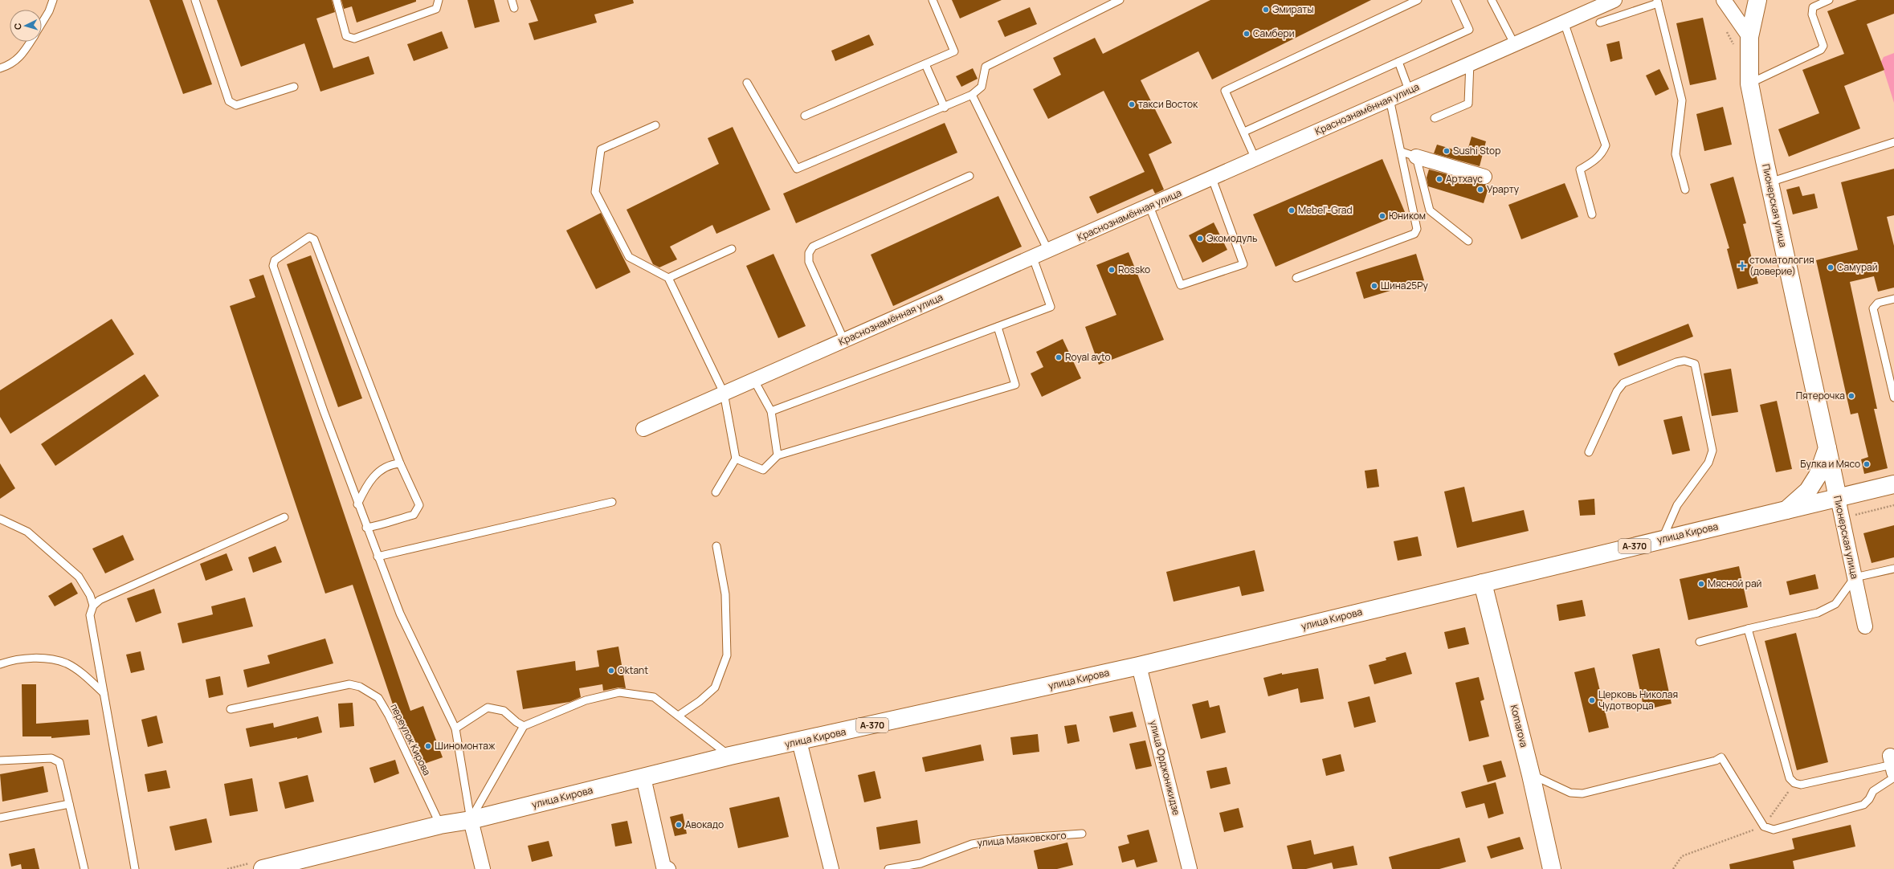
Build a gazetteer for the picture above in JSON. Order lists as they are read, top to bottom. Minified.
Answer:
{"streets":{"main road":["Пионерская улица","улица Кирова","А-370","Komarova"],"street":["Краснознамённая улица","улица Орджоникидзе"],"lane":["переулок Кирова","улица Маяковского"]},"crossings":[["Пионерская улица","улица Кирова"],["Пионерская улица","А-370"],["улица Кирова","А-370"],["улица Кирова","Komarova"],["улица Кирова","переулок Кирова"],["улица Кирова","улица Орджоникидзе"]],"places":{"other":["Эмираты","Самбери","такси Восток","Sushi Stop","Артхаус","Урарту","Mebel'-Grad","Юником","Экомодуль","Самурай","Rossko","Шина25Ру","Royal avto","Пятерочка","Булка и Мясо","Мясной рай","Oktant","Церковь Николая Чудотворца","Шиномонтаж","Авокадо"],"health":["стоматология (доверие)"]},"north":"left"}
